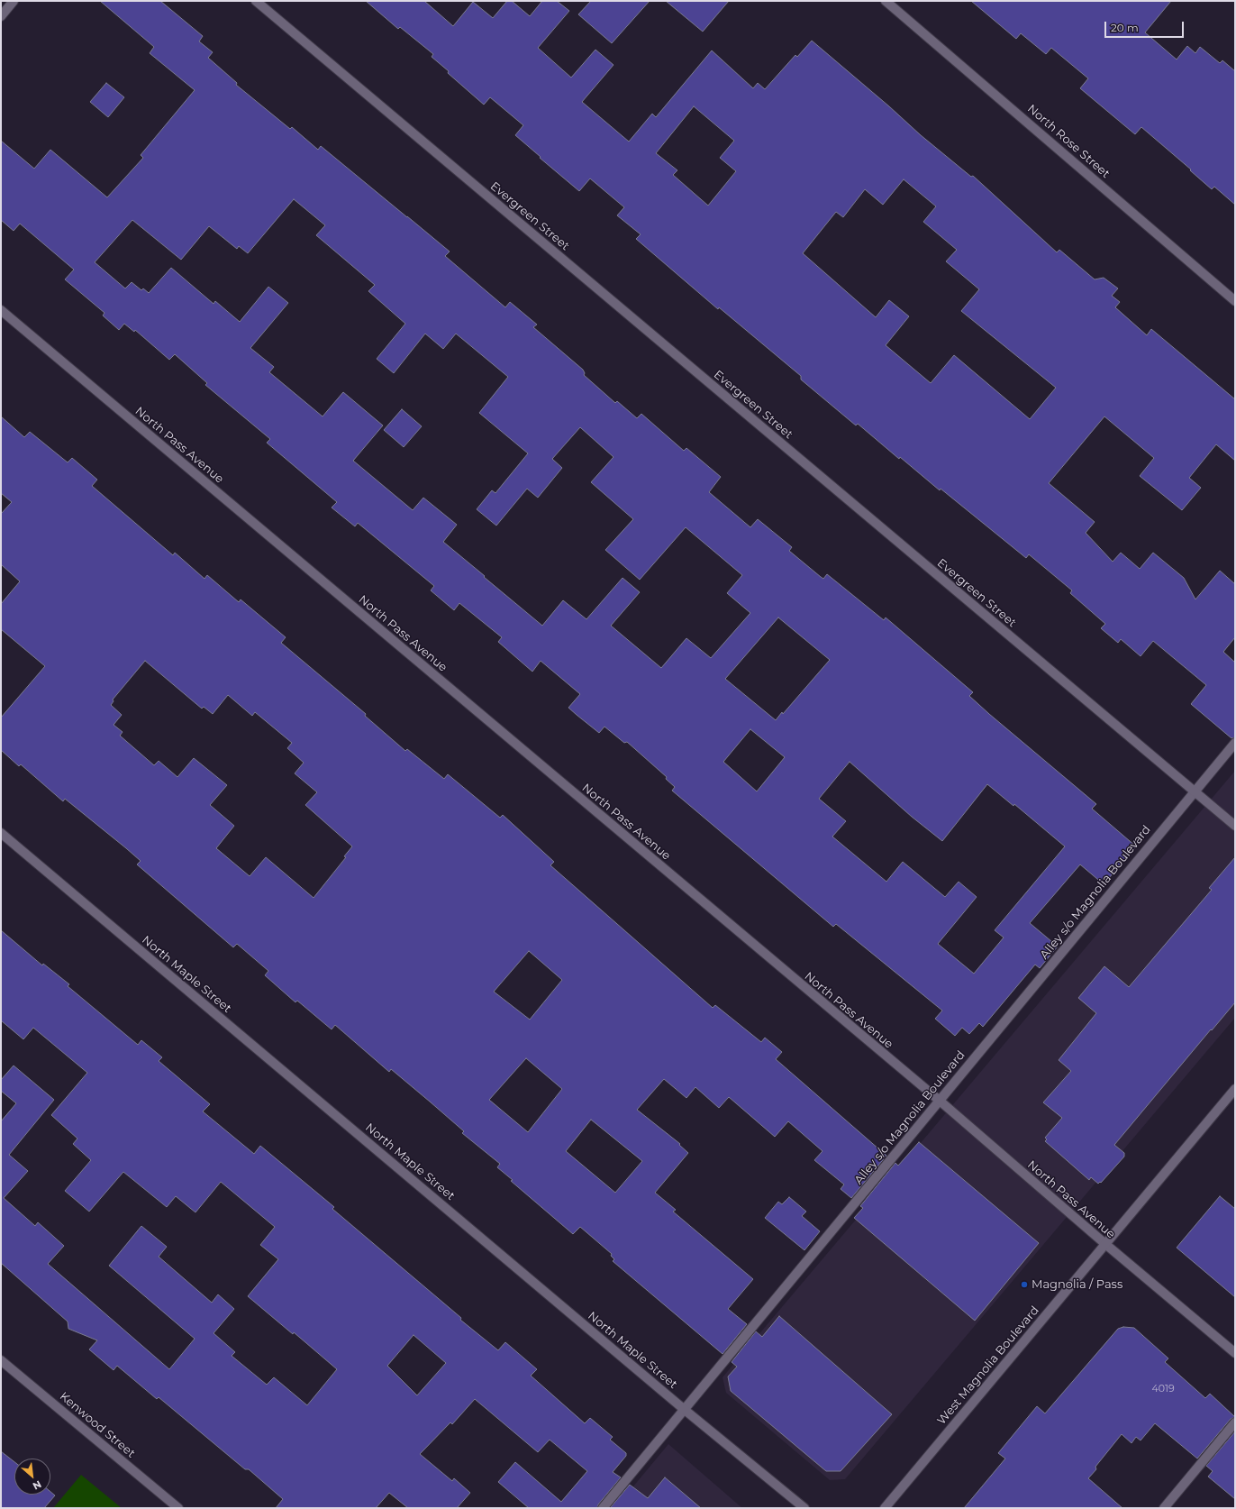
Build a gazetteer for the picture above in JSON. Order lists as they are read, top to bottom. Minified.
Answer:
{"streets":{"street":["North Rose Street","Evergreen Street","North Pass Avenue","Alley s/o Magnolia Boulevard","North Maple Street","West Magnolia Boulevard","Kenwood Street"]},"crossings":[["Evergreen Street","Alley s/o Magnolia Boulevard"],["North Pass Avenue","Alley s/o Magnolia Boulevard"],["North Pass Avenue","West Magnolia Boulevard"],["Alley s/o Magnolia Boulevard","North Maple Street"]],"places":["Magnolia / Pass"],"house_numbers":["4019"],"scale_bar":"20 m","north":"bottom right"}
